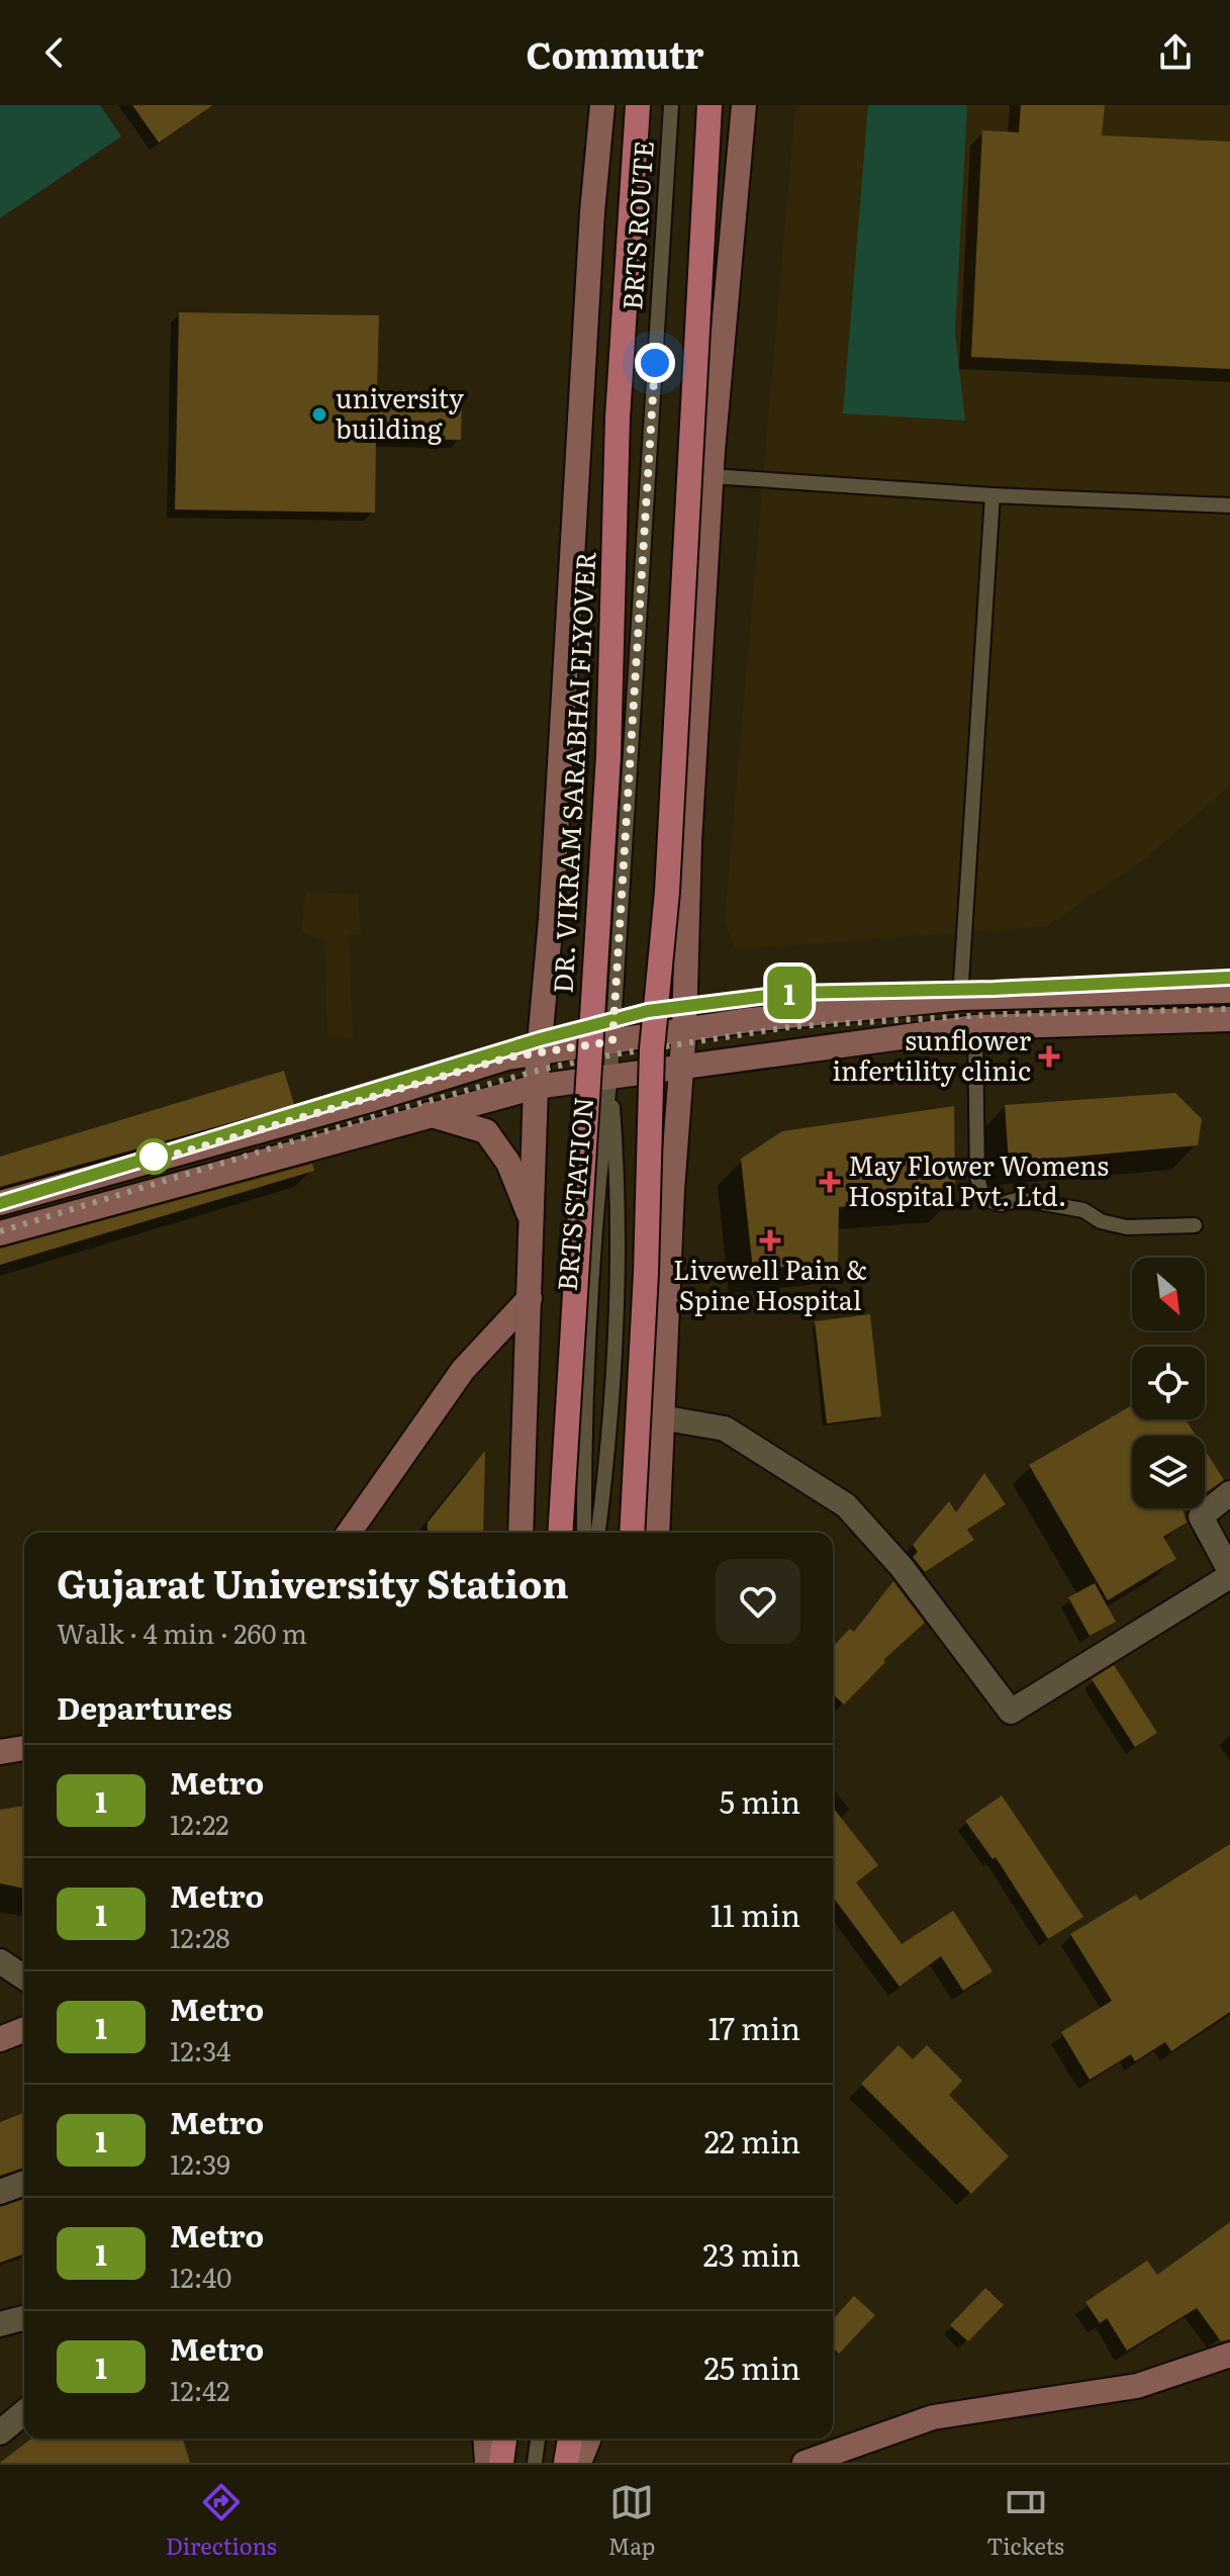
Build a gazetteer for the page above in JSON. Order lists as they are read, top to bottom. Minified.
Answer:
{"streets":{"main road":["DR. VIKRAM SARABHAI FLYOVER"],"lane":["BRTS ROUTE","BRTS STATION"]},"crossings":[["BRTS ROUTE","BRTS STATION"]],"places":{"other":["university building"],"health":["sunflower infertility clinic","May Flower Womens Hospital Pvt. Ltd.","Livewell Pain & Spine Hospital"]},"lines":["metro line 1"],"north":"bottom right","page":{"header":"Commutr","on_map":"1","heading":[["Gujarat University Station","Walk · 4 min · 260 m"],"Departures"],"list":[{"mark":"1","name":"Metro","note":"12:22","value":"5 min"},{"mark":"1","name":"Metro","note":"12:28","value":"11 min"},{"mark":"1","name":"Metro","note":"12:34","value":"17 min"},{"mark":"1","name":"Metro","note":"12:39","value":"22 min"},{"mark":"1","name":"Metro","note":"12:40","value":"23 min"},{"mark":"1","name":"Metro","note":"12:42","value":"25 min"}],"tabs":["Directions","Map","Tickets"]}}
